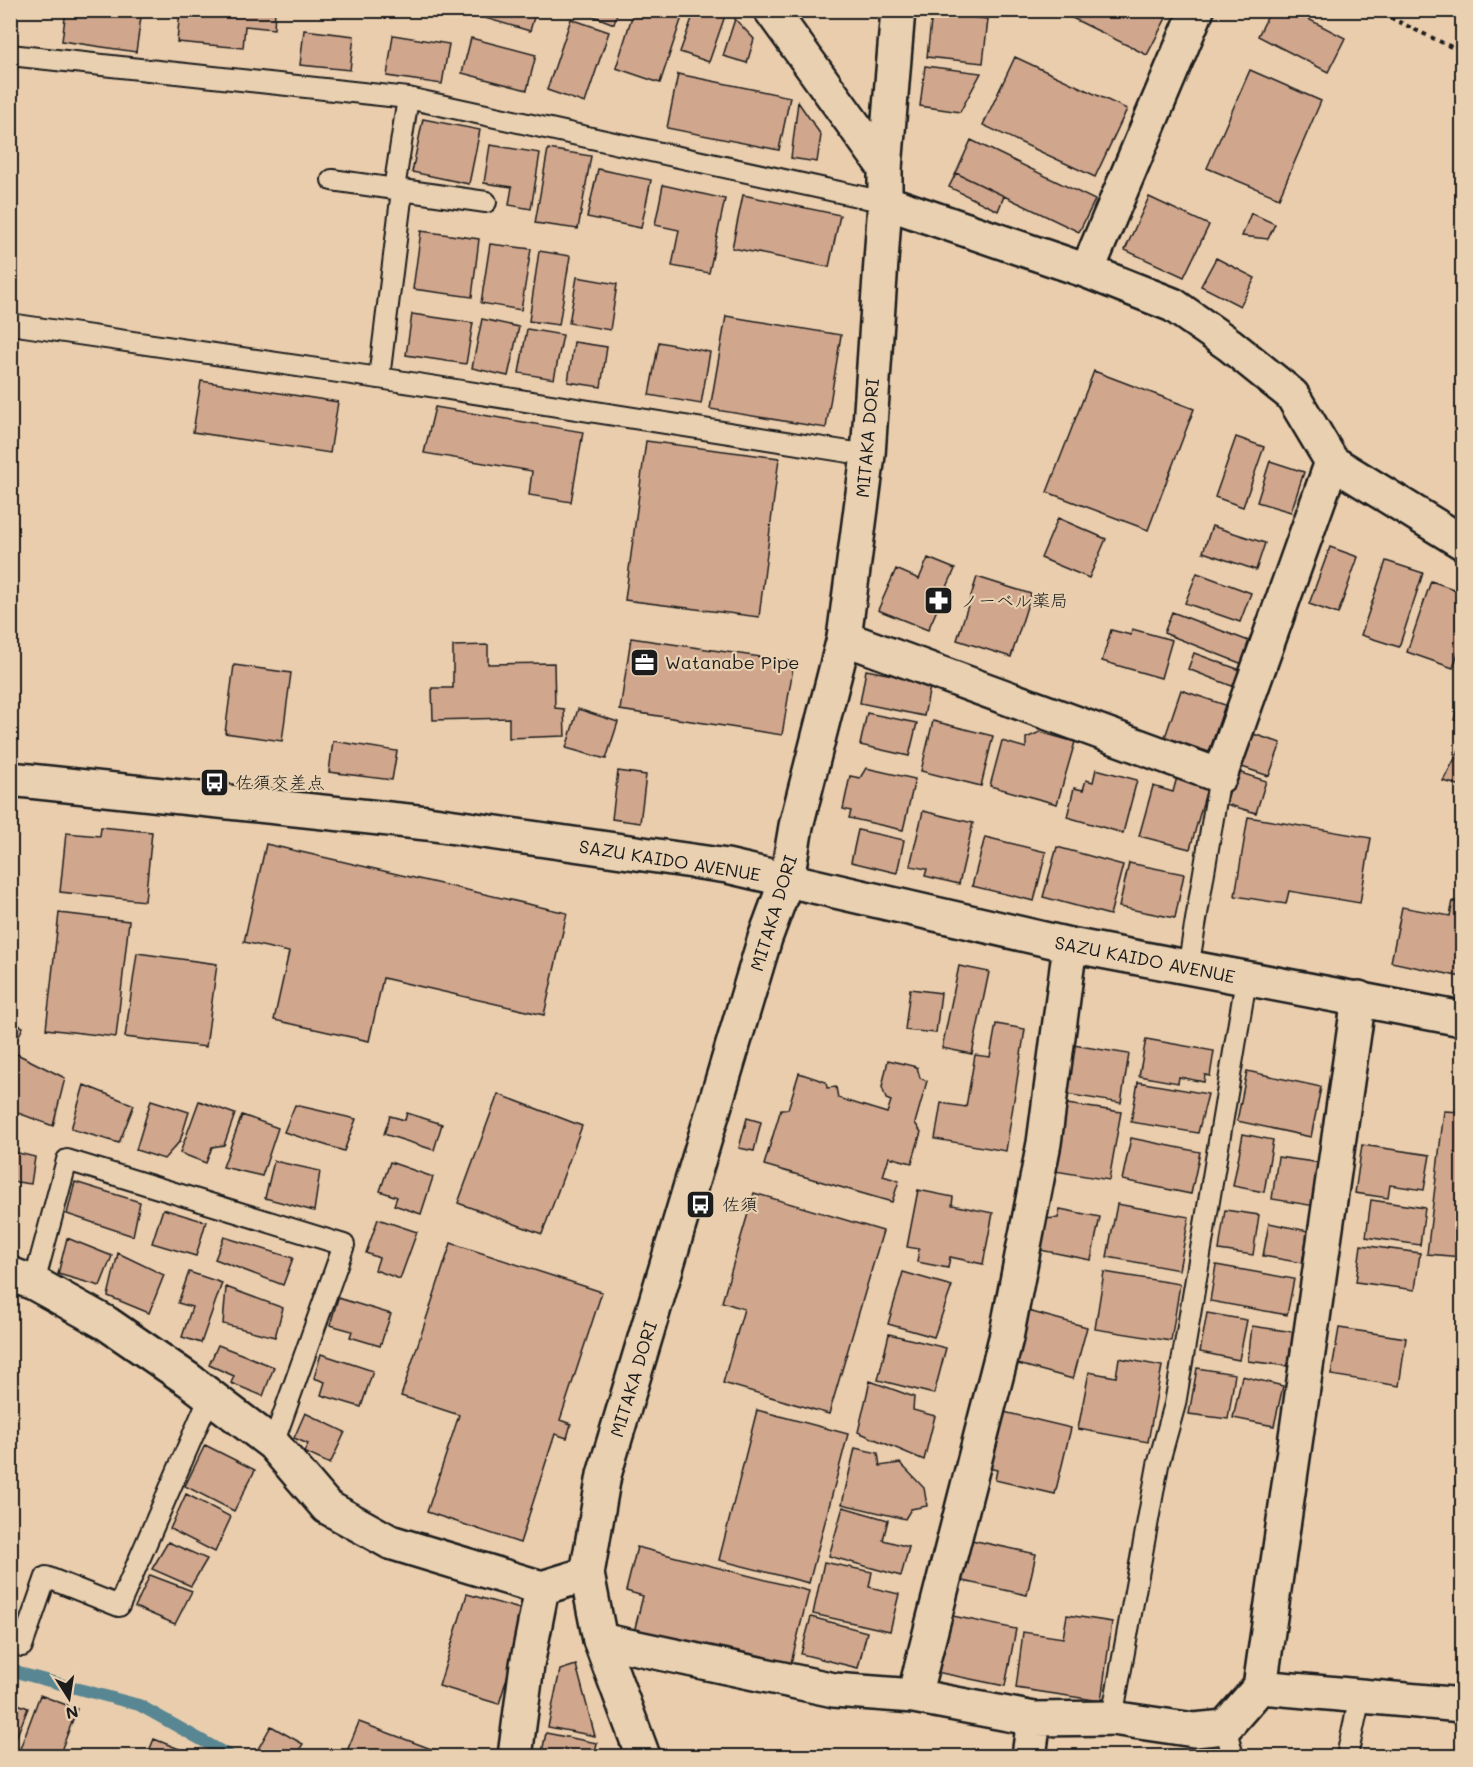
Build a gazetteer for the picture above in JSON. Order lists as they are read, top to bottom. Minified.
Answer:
{"streets":{"street":["MITAKA DORI","SAZU KAIDO AVENUE"]},"crossings":[["MITAKA DORI","SAZU KAIDO AVENUE"]],"places":{"pharmacy":["ノーベル薬局"],"office":["Watanabe Pipe"],"bus stop":["佐須交差点","佐須"]},"north":"bottom"}
